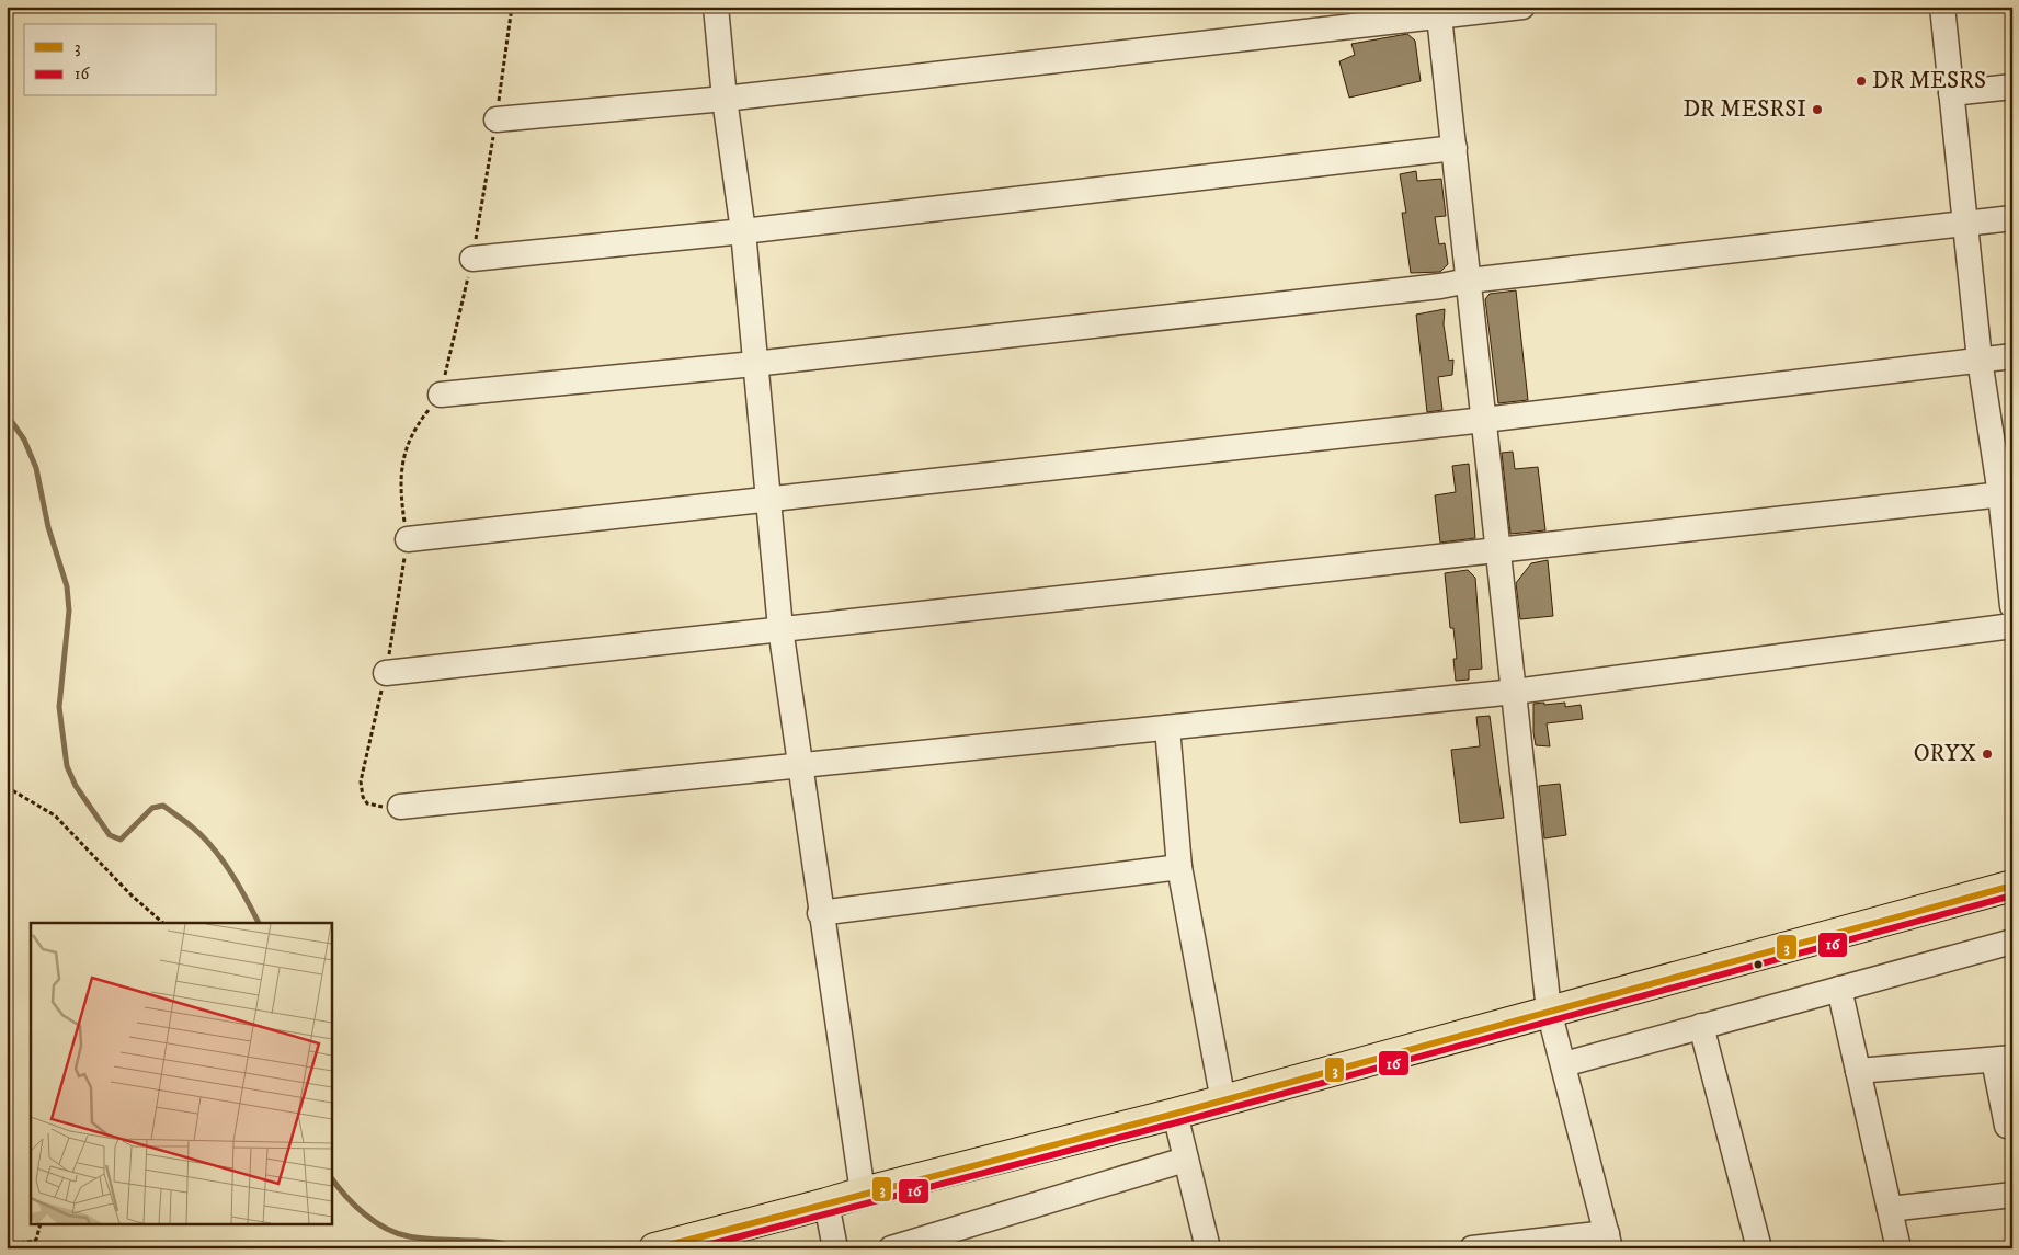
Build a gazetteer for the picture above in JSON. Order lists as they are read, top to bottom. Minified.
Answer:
{"places":["DR MESRS","DR MESRSI","ORYX"],"lines":["transit line 3","transit line 16"],"legend":["3","16"]}
